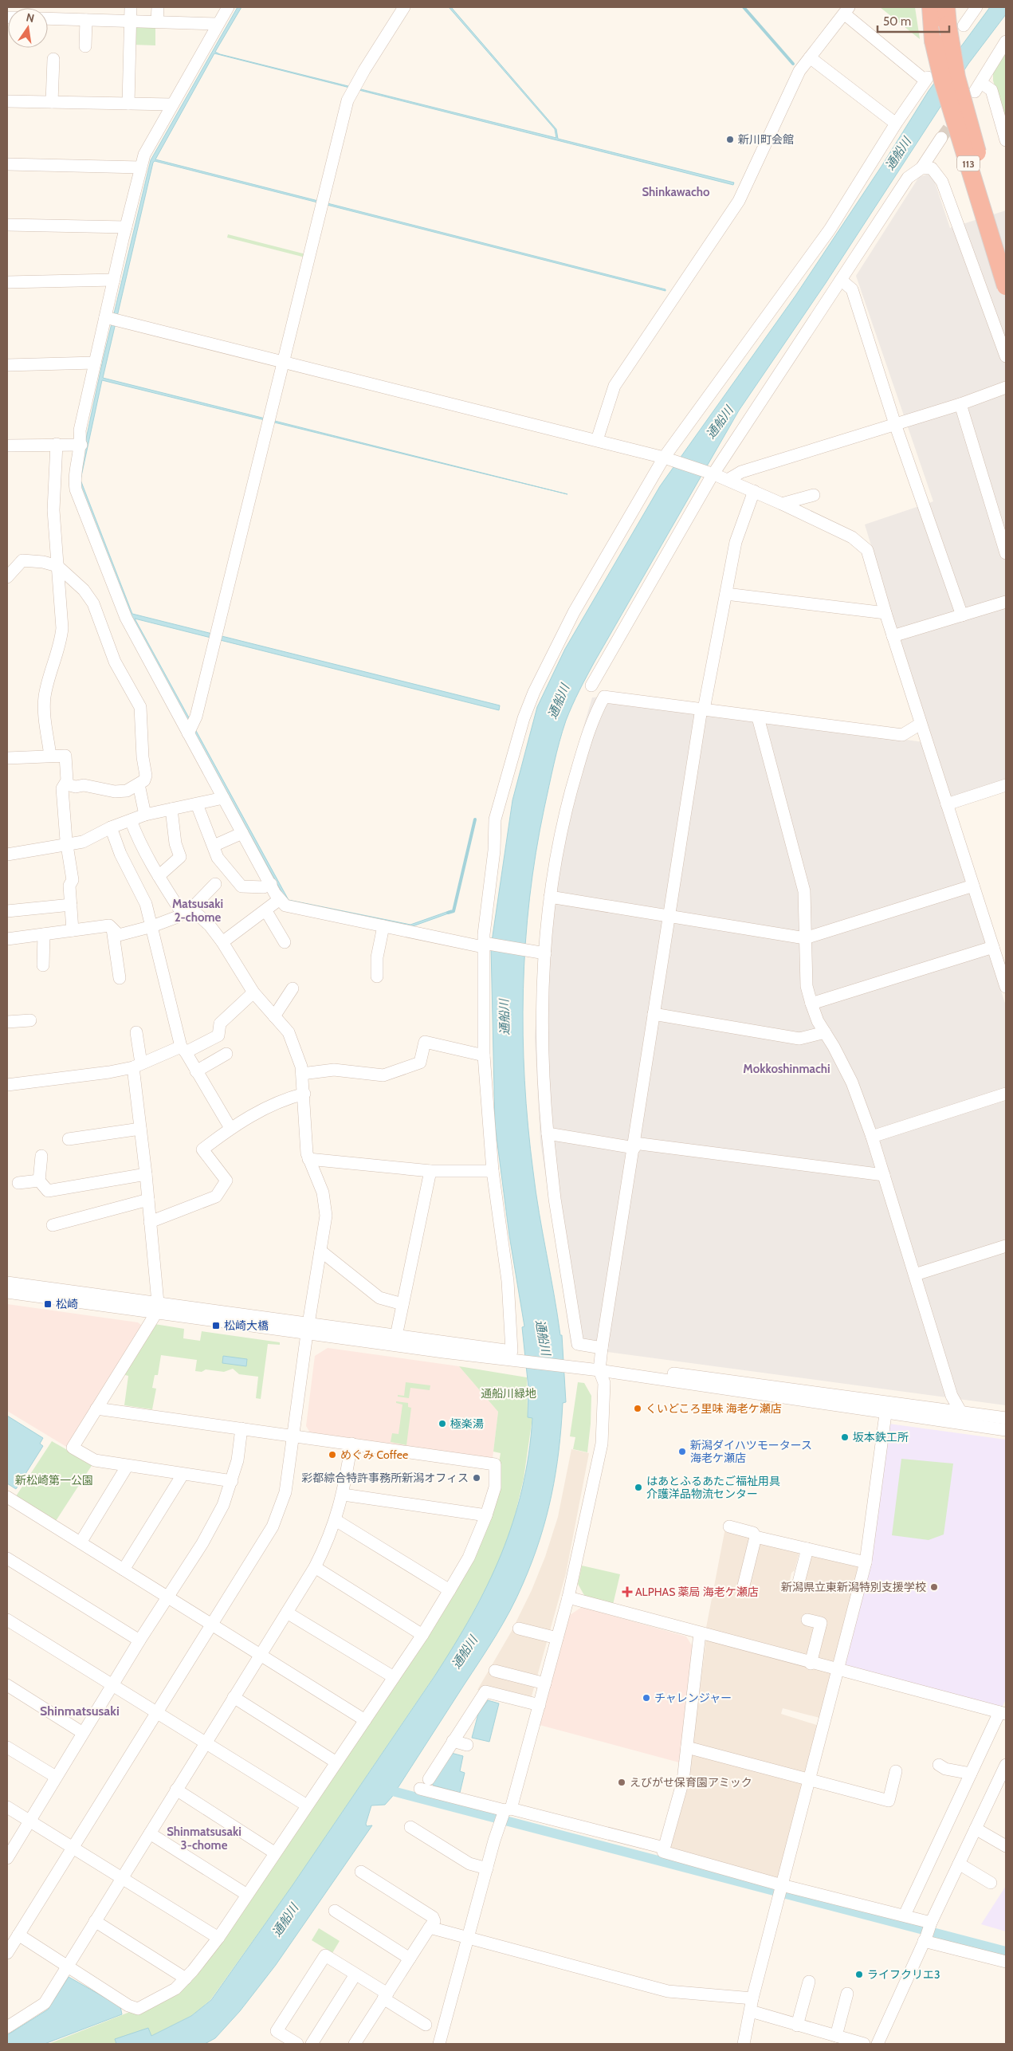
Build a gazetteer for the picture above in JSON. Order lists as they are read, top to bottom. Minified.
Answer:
{"streets":{"highway":["113"]},"districts":["Shinkawacho","Matsusaki 2-chome","Mokkoshinmachi","Shinmatsusaki","Shinmatsusaki 3-chome"],"water":["通船川"],"parks":["通船川緑地","新松崎第一公園"],"places":{"other":["新川町会館","くいどころ里味 海老ケ瀬店","極楽湯","坂本鉄工所","新潟ダイハツモータース 海老ケ瀬店","めぐみ Coffee","彩都綜合特許事務所新潟オフィス","はあとふるあたご福祉用具 介護洋品物流センター","新潟県立東新潟特別支援学校","チャレンジャー","えびがせ保育園アミック","ライフクリエ3"],"transit":["松崎","松崎大橋"],"health":["ALPHAS 薬局 海老ケ瀬店"]},"scale_bar":"50 m","north":"top"}
